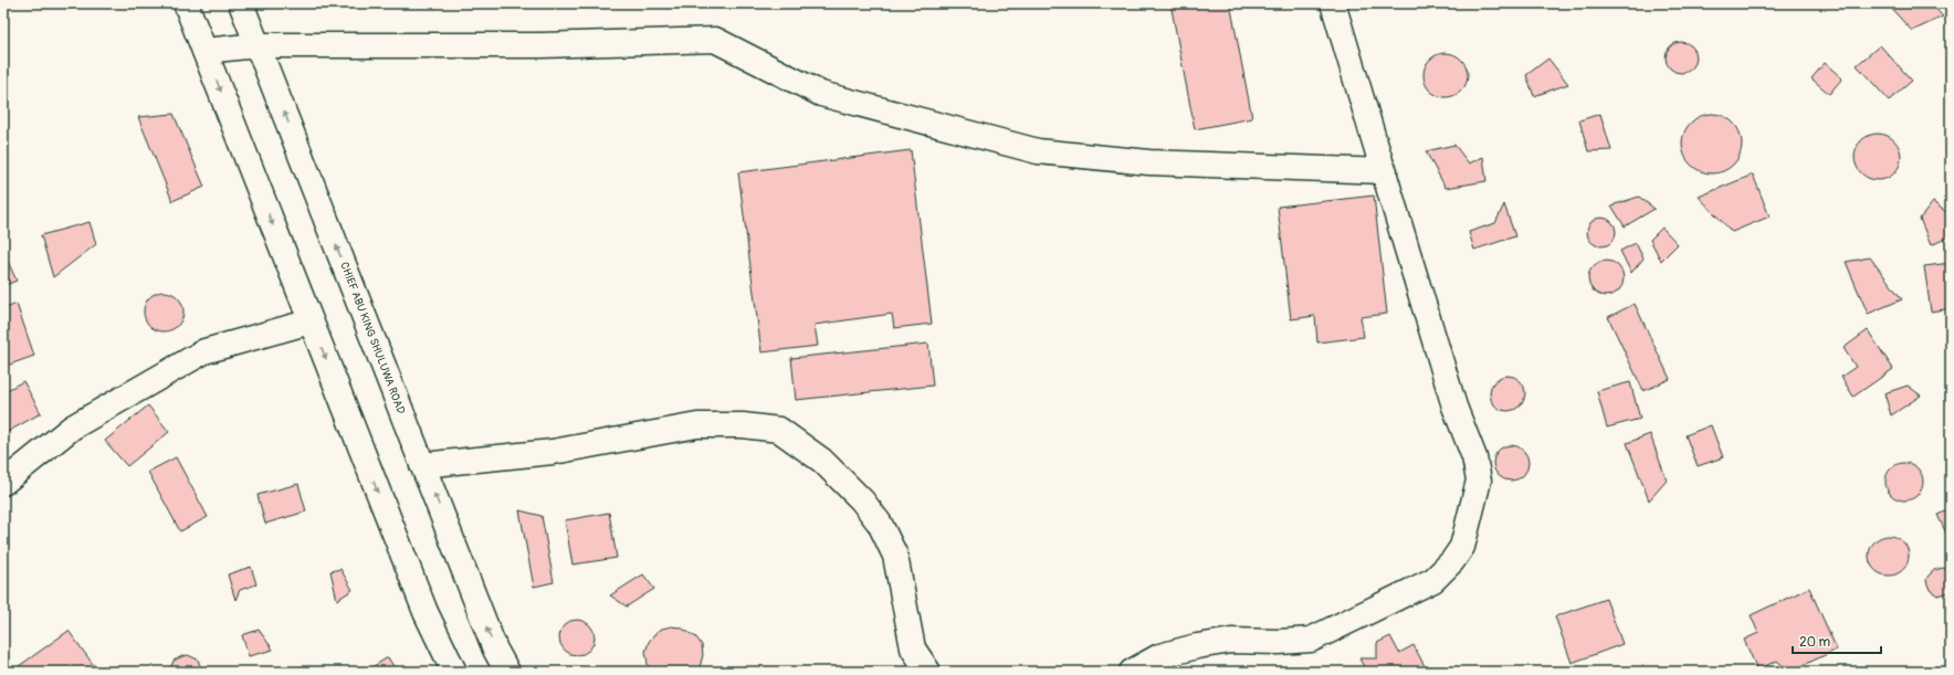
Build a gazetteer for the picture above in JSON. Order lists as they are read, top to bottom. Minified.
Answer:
{"streets":{"street":["CHIEF ABU KING SHULUWA ROAD"]},"scale_bar":"20 m"}
